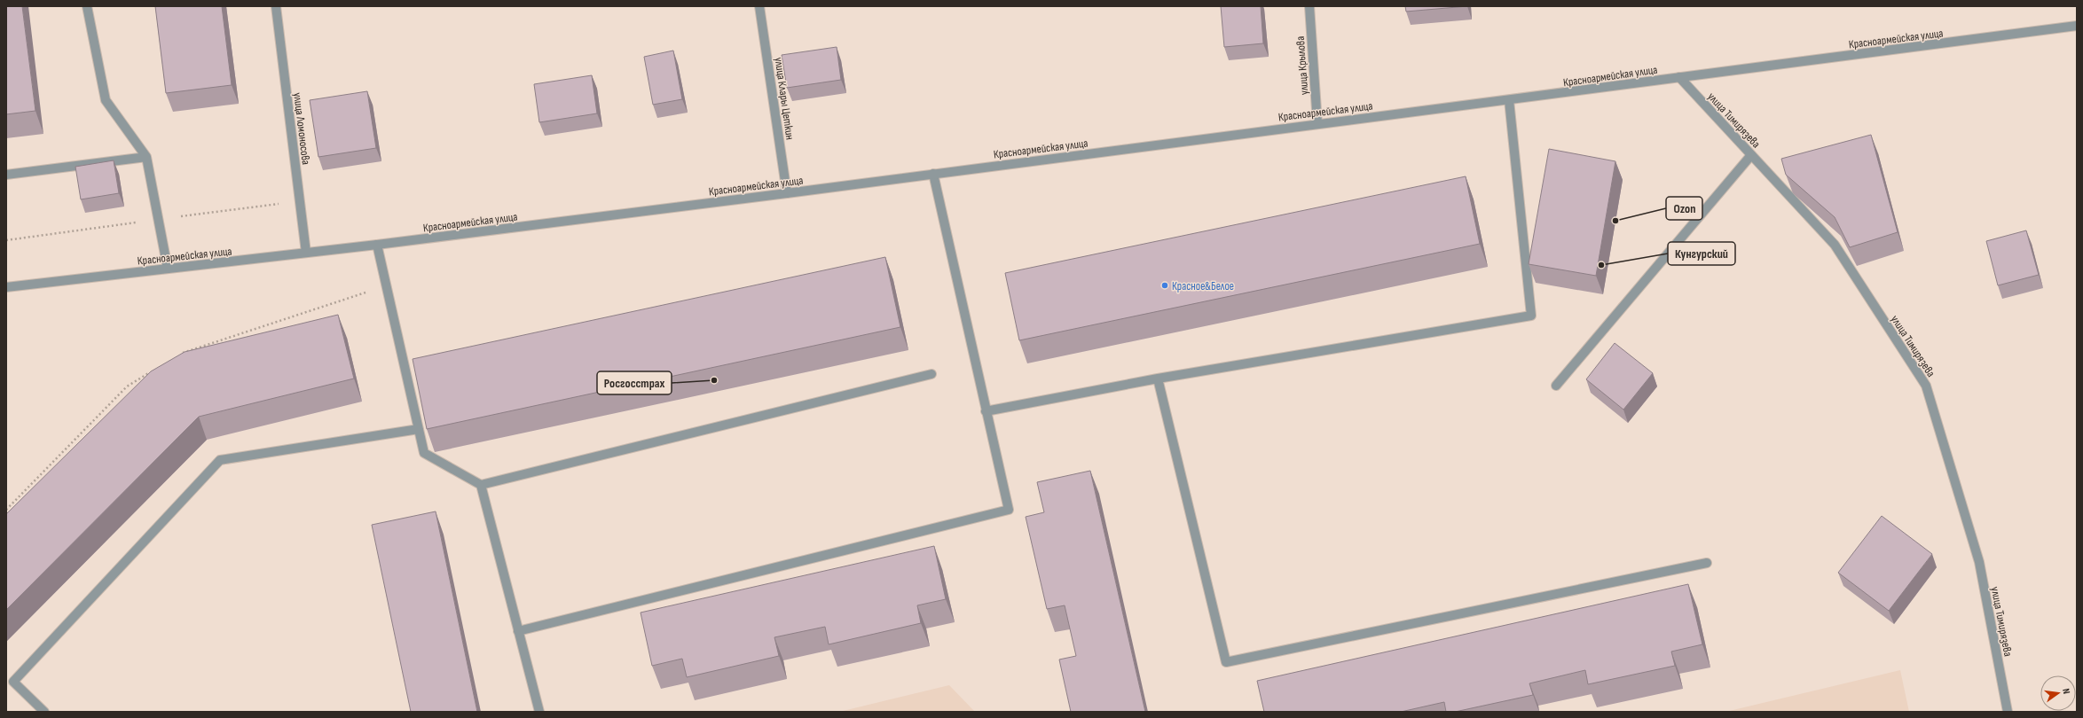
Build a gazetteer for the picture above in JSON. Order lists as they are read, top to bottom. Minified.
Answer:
{"streets":{"street":["Красноармейская улица","улица Крылова","улица Клары Цеткин","улица Тимирязева","улица Ломоносова"]},"crossings":[["Красноармейская улица","улица Крылова"],["Красноармейская улица","улица Клары Цеткин"],["Красноармейская улица","улица Тимирязева"],["Красноармейская улица","улица Ломоносова"]],"places":["Ozon","Кунгурский","Красное&Белое","Росгосстрах"],"north":"right"}
